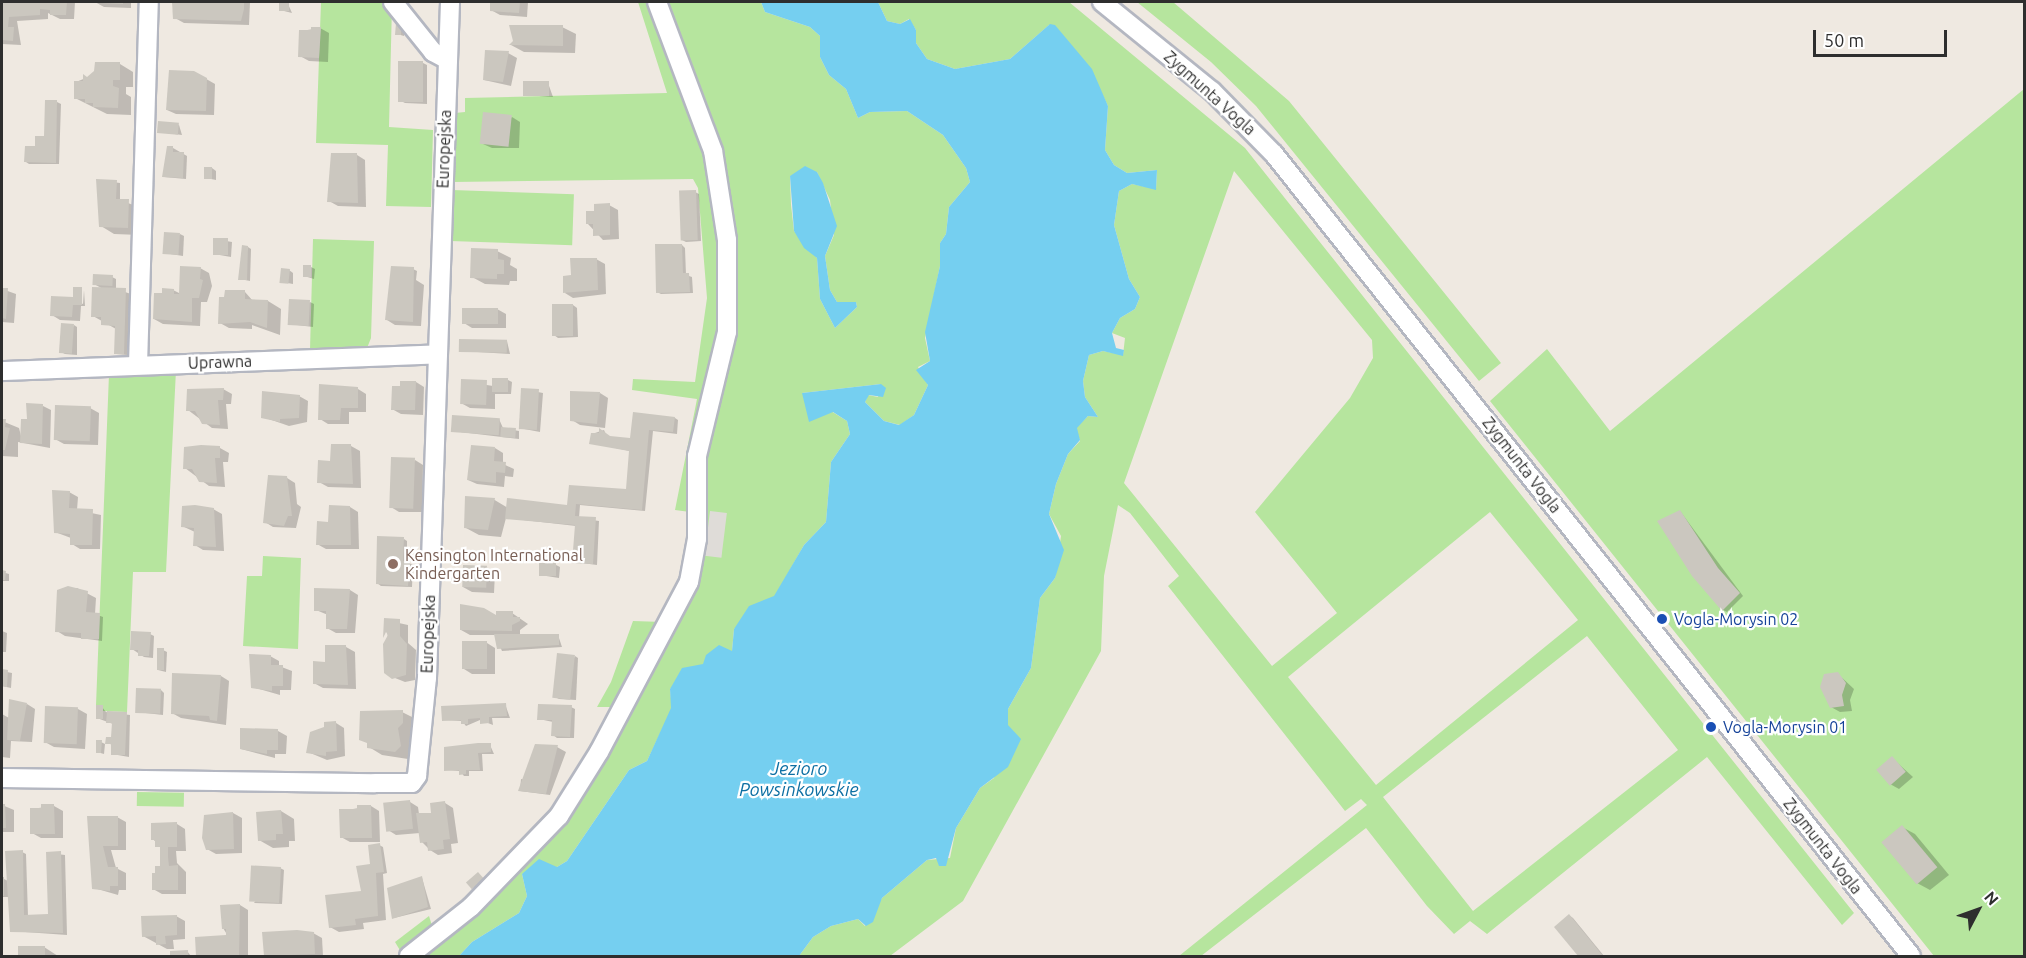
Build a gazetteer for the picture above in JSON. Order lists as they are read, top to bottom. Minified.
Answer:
{"streets":{"street":["Zygmunta Vogla","Europejska","Uprawna"]},"crossings":[["Europejska","Uprawna"]],"water":["Jezioro Powsinkowskie"],"places":["Kensington International Kindergarten","Vogla-Morysin 02","Vogla-Morysin 01"],"scale_bar":"50 m","north":"top right"}
